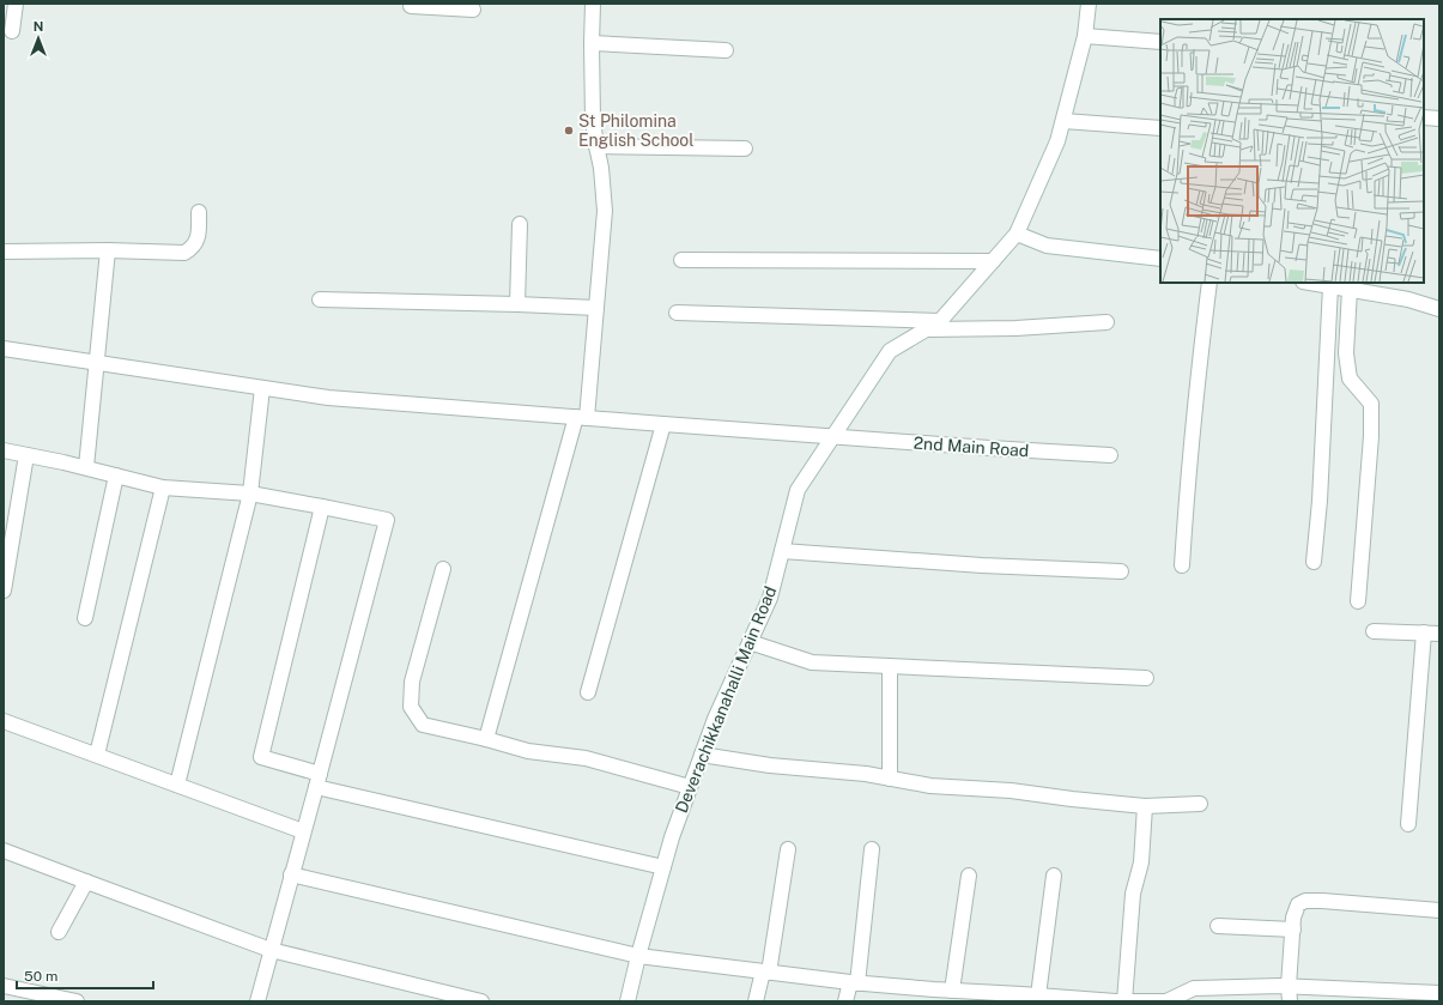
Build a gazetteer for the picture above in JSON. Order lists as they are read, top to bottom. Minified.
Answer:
{"streets":{"street":["2nd Main Road","Deverachikkanahalli Main Road"]},"crossings":[["2nd Main Road","Deverachikkanahalli Main Road"]],"places":["St Philomina English School"],"scale_bar":"50 m","north":"top"}
